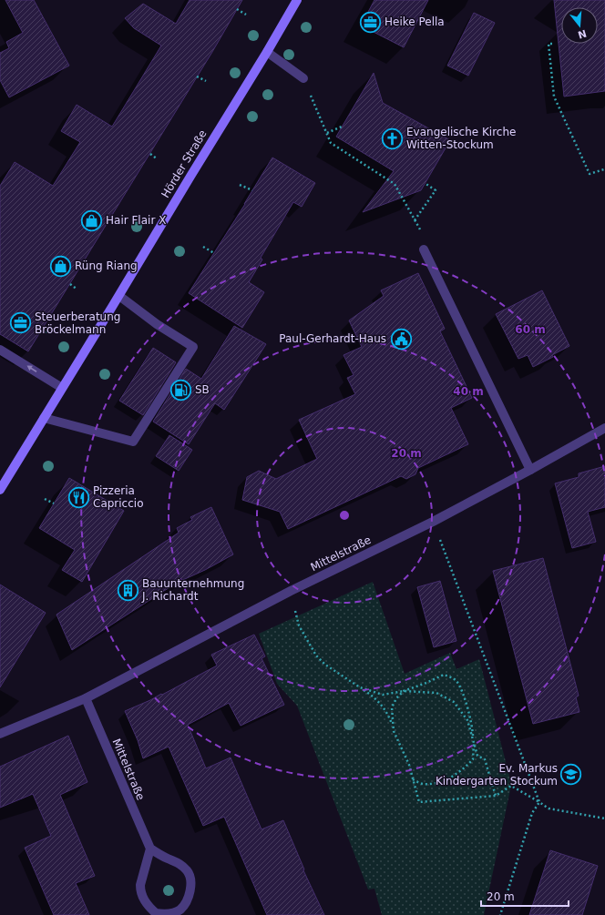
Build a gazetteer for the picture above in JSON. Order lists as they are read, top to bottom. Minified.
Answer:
{"streets":{"main road":["Hörder Straße"],"street":["Mittelstraße"]},"places":{"office":["Heike Pella","Steuerberatung Bröckelmann"],"church":["Evangelische Kirche Witten-Stockum"],"shop":["Hair Flair X","Rüng Riang"],"public building":["Paul-Gerhardt-Haus"],"fuel station":["SB"],"restaurant":["Pizzeria Capriccio"],"building":["Bauunternehmung J. Richardt"],"school or university":["Ev. Markus Kindergarten Stockum"]},"scale_bar":"20 m","north":"bottom","rings":["60 m","40 m","20 m"]}
